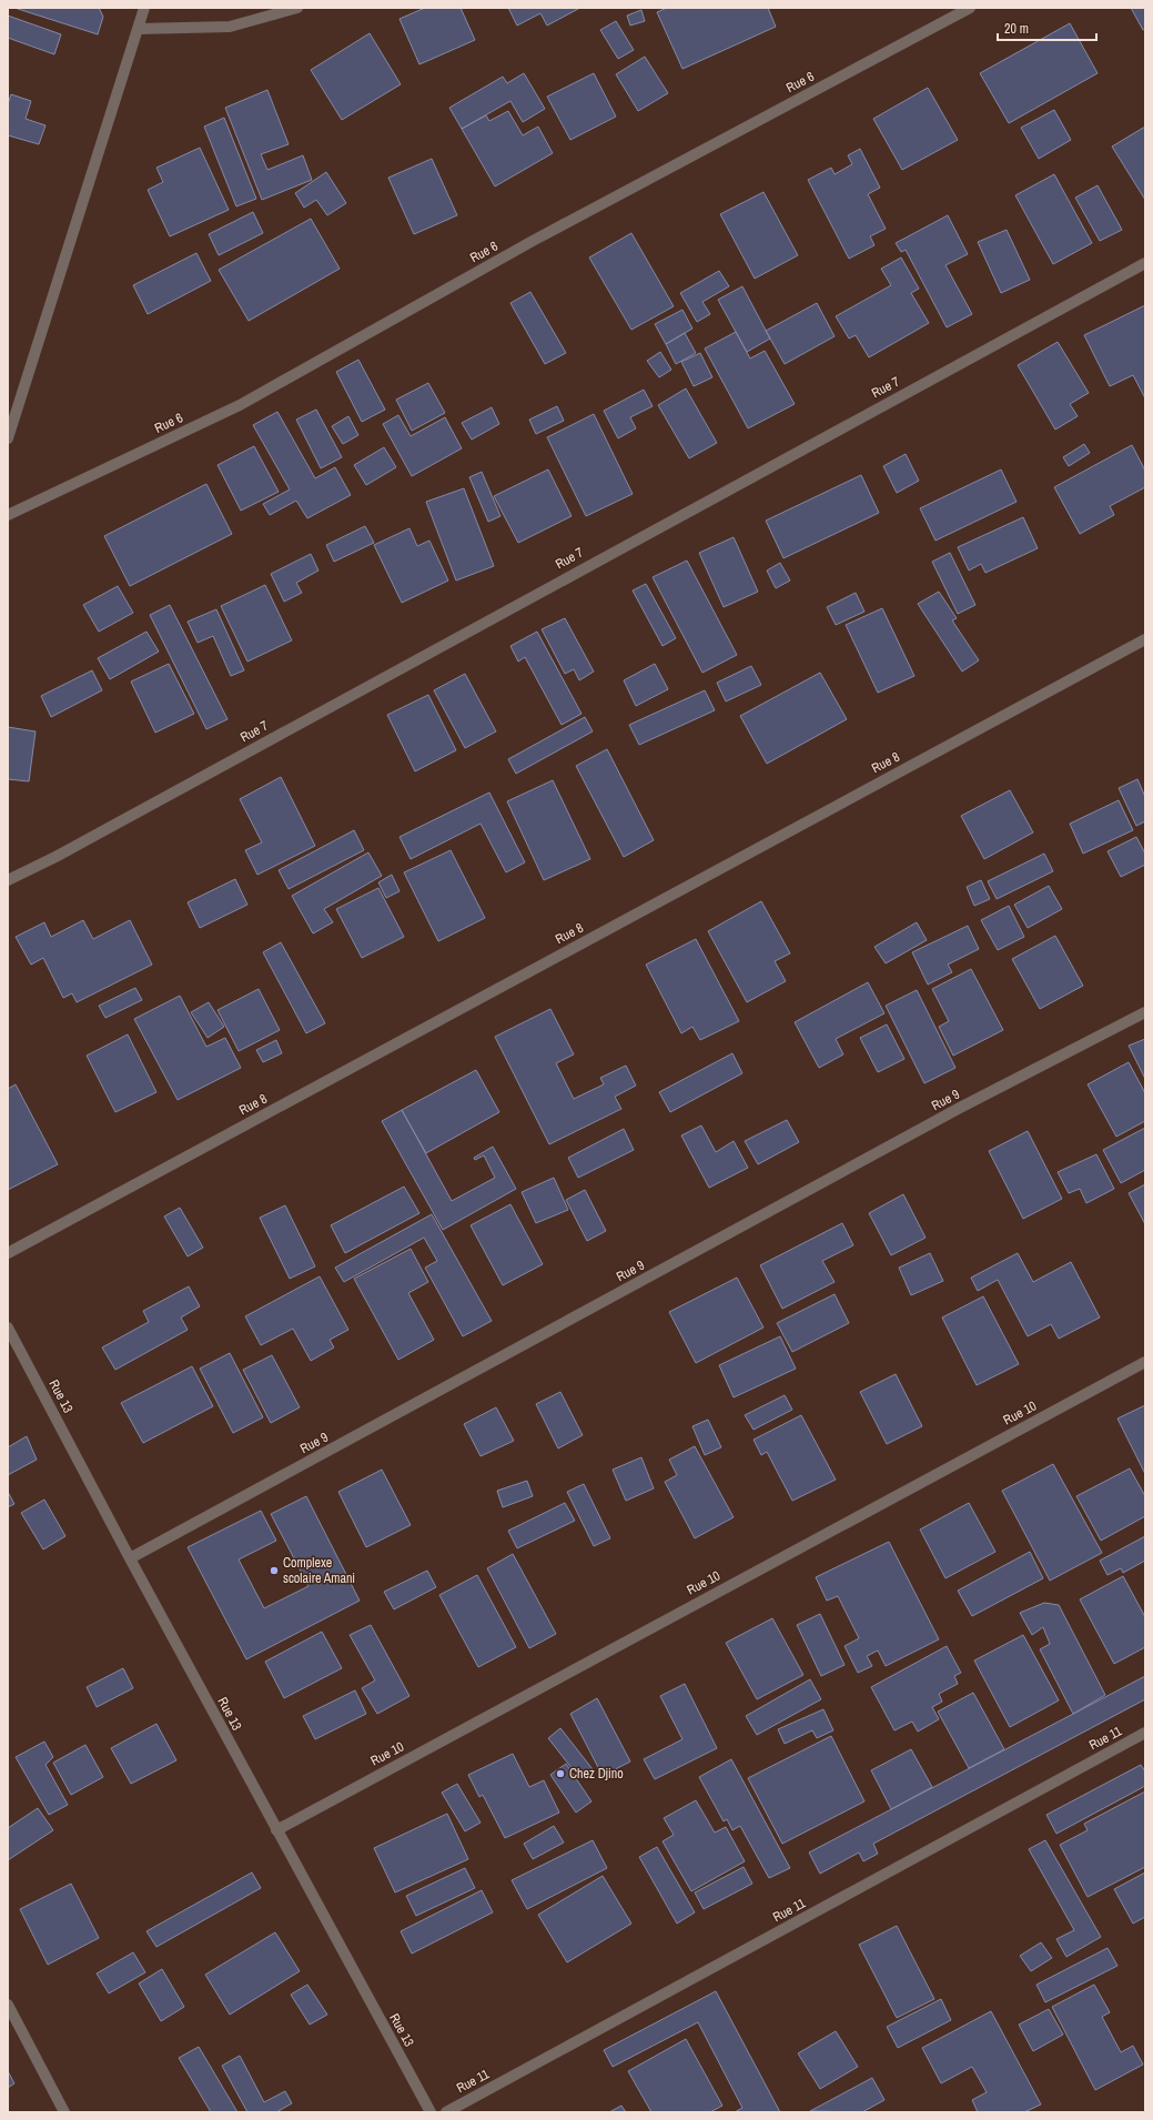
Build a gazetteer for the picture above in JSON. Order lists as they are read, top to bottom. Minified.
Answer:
{"streets":{"street":["Rue 6","Rue 7","Rue 8","Rue 9","Rue 13","Rue 10","Rue 11"]},"crossings":[["Rue 9","Rue 13"],["Rue 13","Rue 10"]],"places":["Complexe scolaire Amani","Chez Djino"],"scale_bar":"20 m"}
